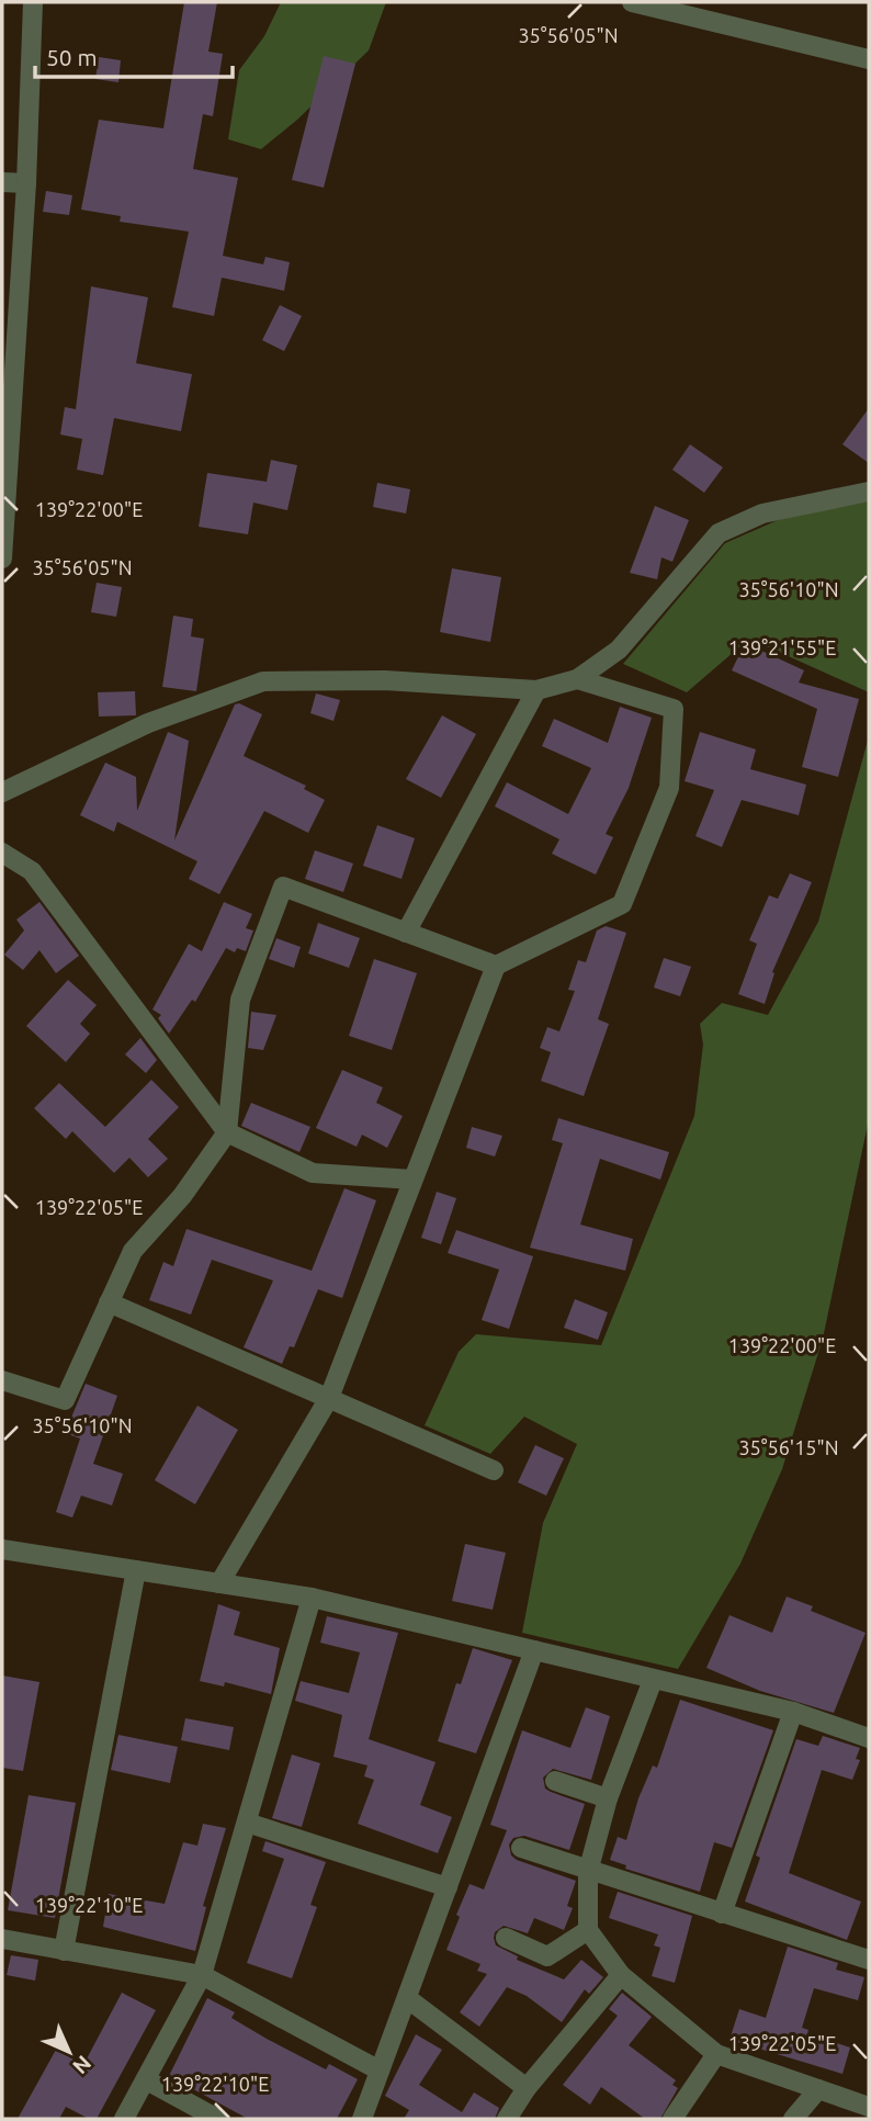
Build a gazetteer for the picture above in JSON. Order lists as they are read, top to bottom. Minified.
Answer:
{"scale_bar":"50 m","north":"bottom right","coordinates":["35°56'05\"N","139°22'00\"E","35°56'10\"N","139°21'55\"E","139°22'05\"E","35°56'15\"N","139°22'10\"E"]}
